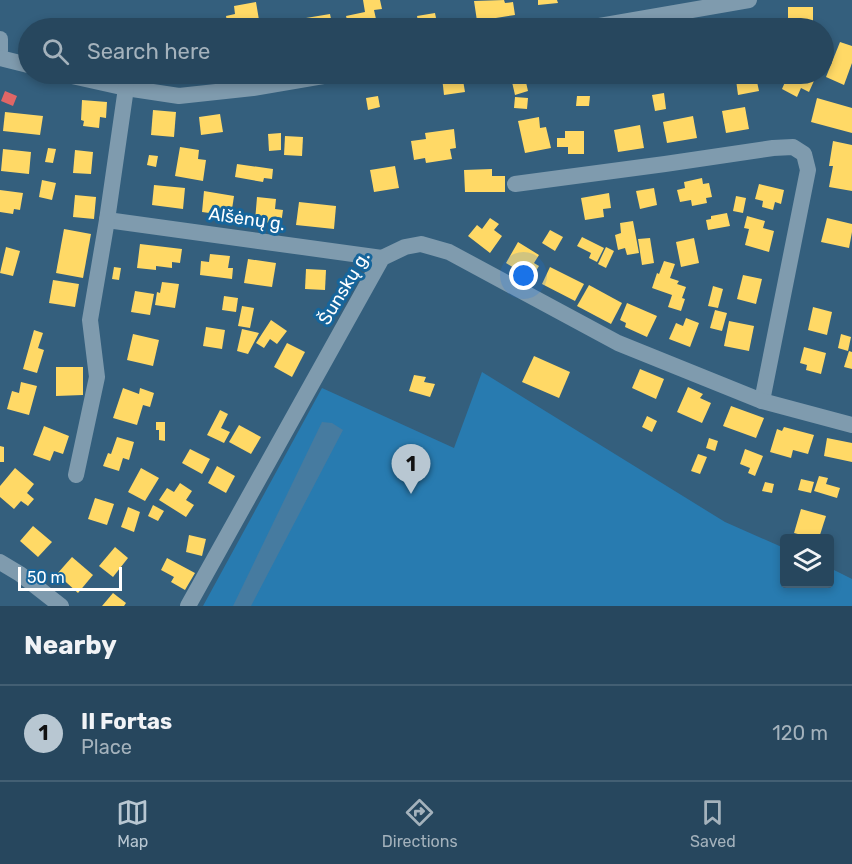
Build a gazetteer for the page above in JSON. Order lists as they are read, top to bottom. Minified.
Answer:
{"streets":{"street":["Alšėnų g.","Šunskų g."]},"crossings":[["Alšėnų g.","Šunskų g."]],"scale_bar":"50 m","page":{"search":"Search here","pins":"1","scale":"50 m","heading":"Nearby","list":[{"mark":"1","name":"II Fortas","note":"Place","value":"120 m"}],"nav":["Map","Directions","Saved"]}}
